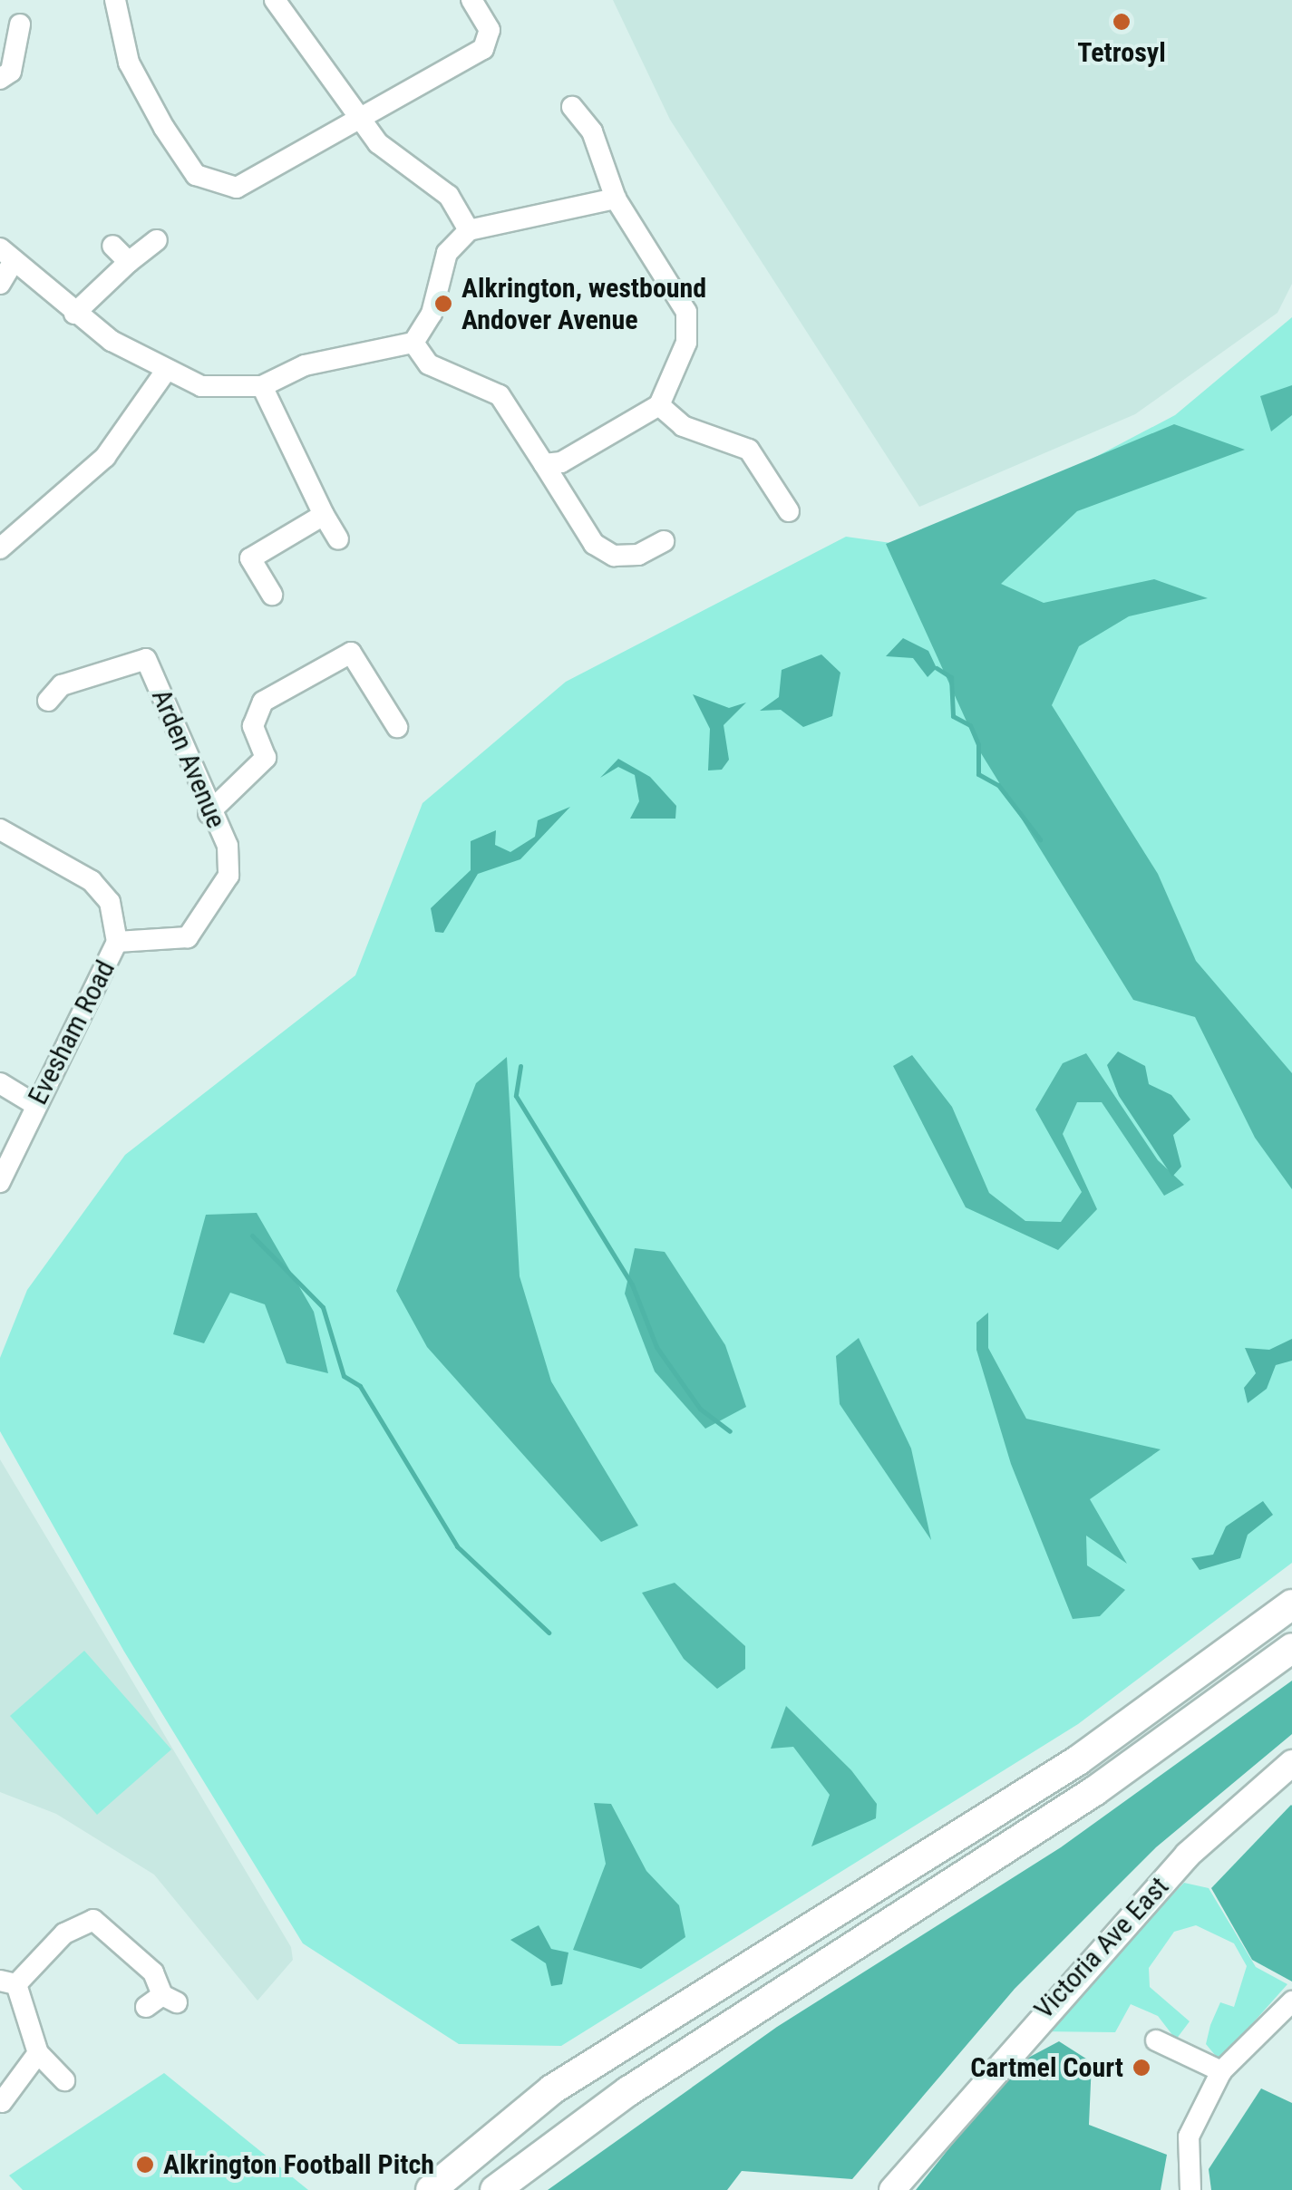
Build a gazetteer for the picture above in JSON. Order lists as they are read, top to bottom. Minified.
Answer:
{"streets":{"main road":["Victoria Ave East"],"street":["Arden Avenue","Evesham Road"]},"crossings":[["Arden Avenue","Evesham Road"]],"places":["Tetrosyl","Alkrington, westbound Andover Avenue","Cartmel Court","Alkrington Football Pitch"]}
